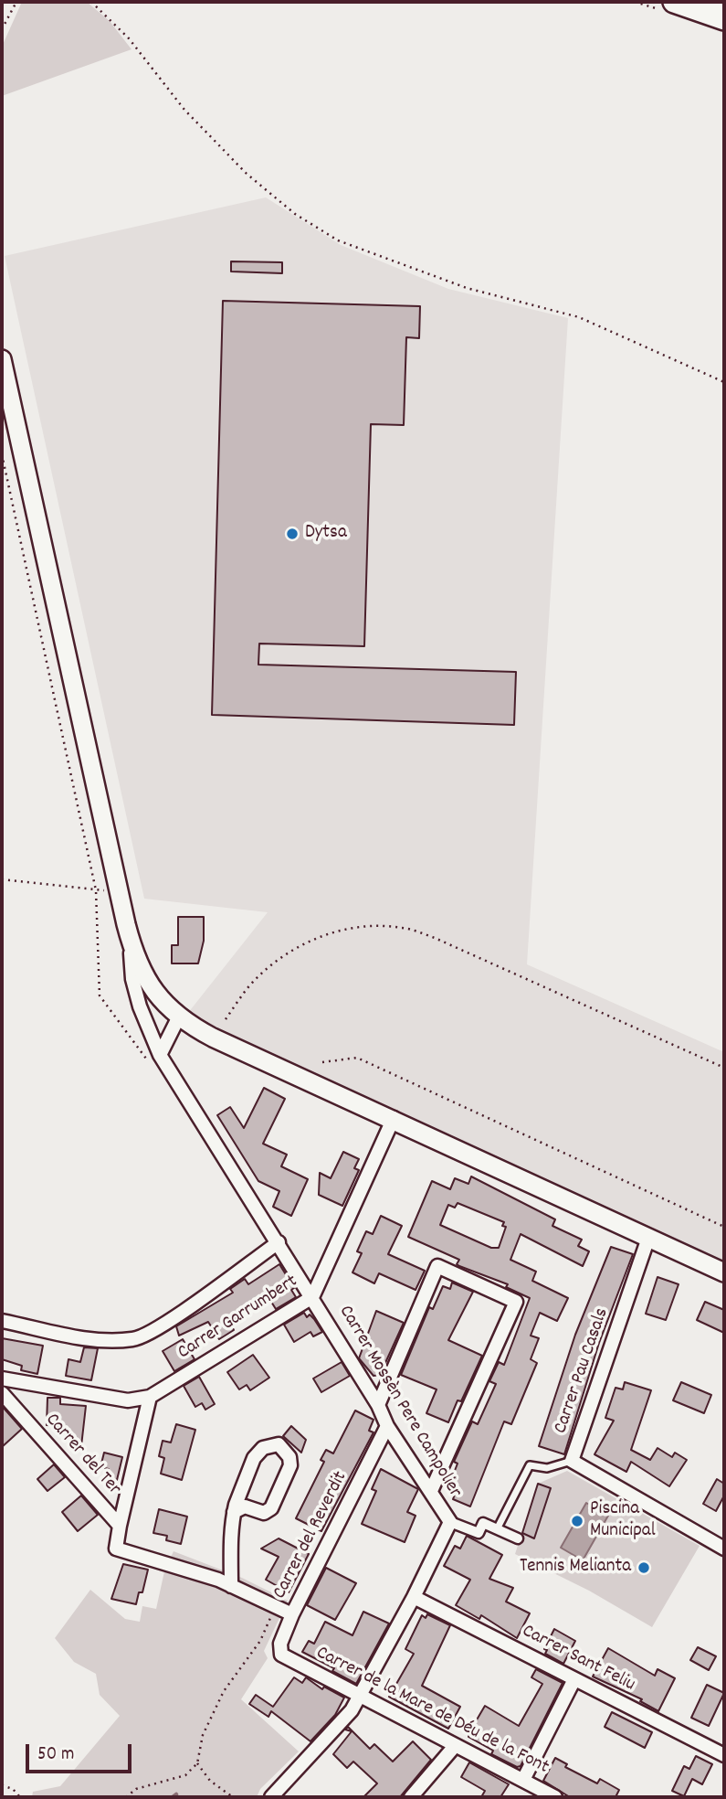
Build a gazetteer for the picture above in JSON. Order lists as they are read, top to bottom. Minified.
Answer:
{"streets":{"street":["Carrer Garrumbert","Carrer Pau Casals","Carrer Mossèn Pere Campolier","Carrer del Ter","Carrer del Reverdit","Carrer Sant Feliu","Carrer de la Mare de Déu de la Font"]},"crossings":[["Carrer Garrumbert","Carrer Mossèn Pere Campolier"],["Carrer Mossèn Pere Campolier","Carrer del Reverdit"],["Carrer Mossèn Pere Campolier","Carrer Sant Feliu"],["Carrer Mossèn Pere Campolier","Carrer de la Mare de Déu de la Font"],["Carrer del Reverdit","Carrer de la Mare de Déu de la Font"]],"places":["Dytsa","Piscina Municipal","Tennis Melianta"],"scale_bar":"50 m"}
